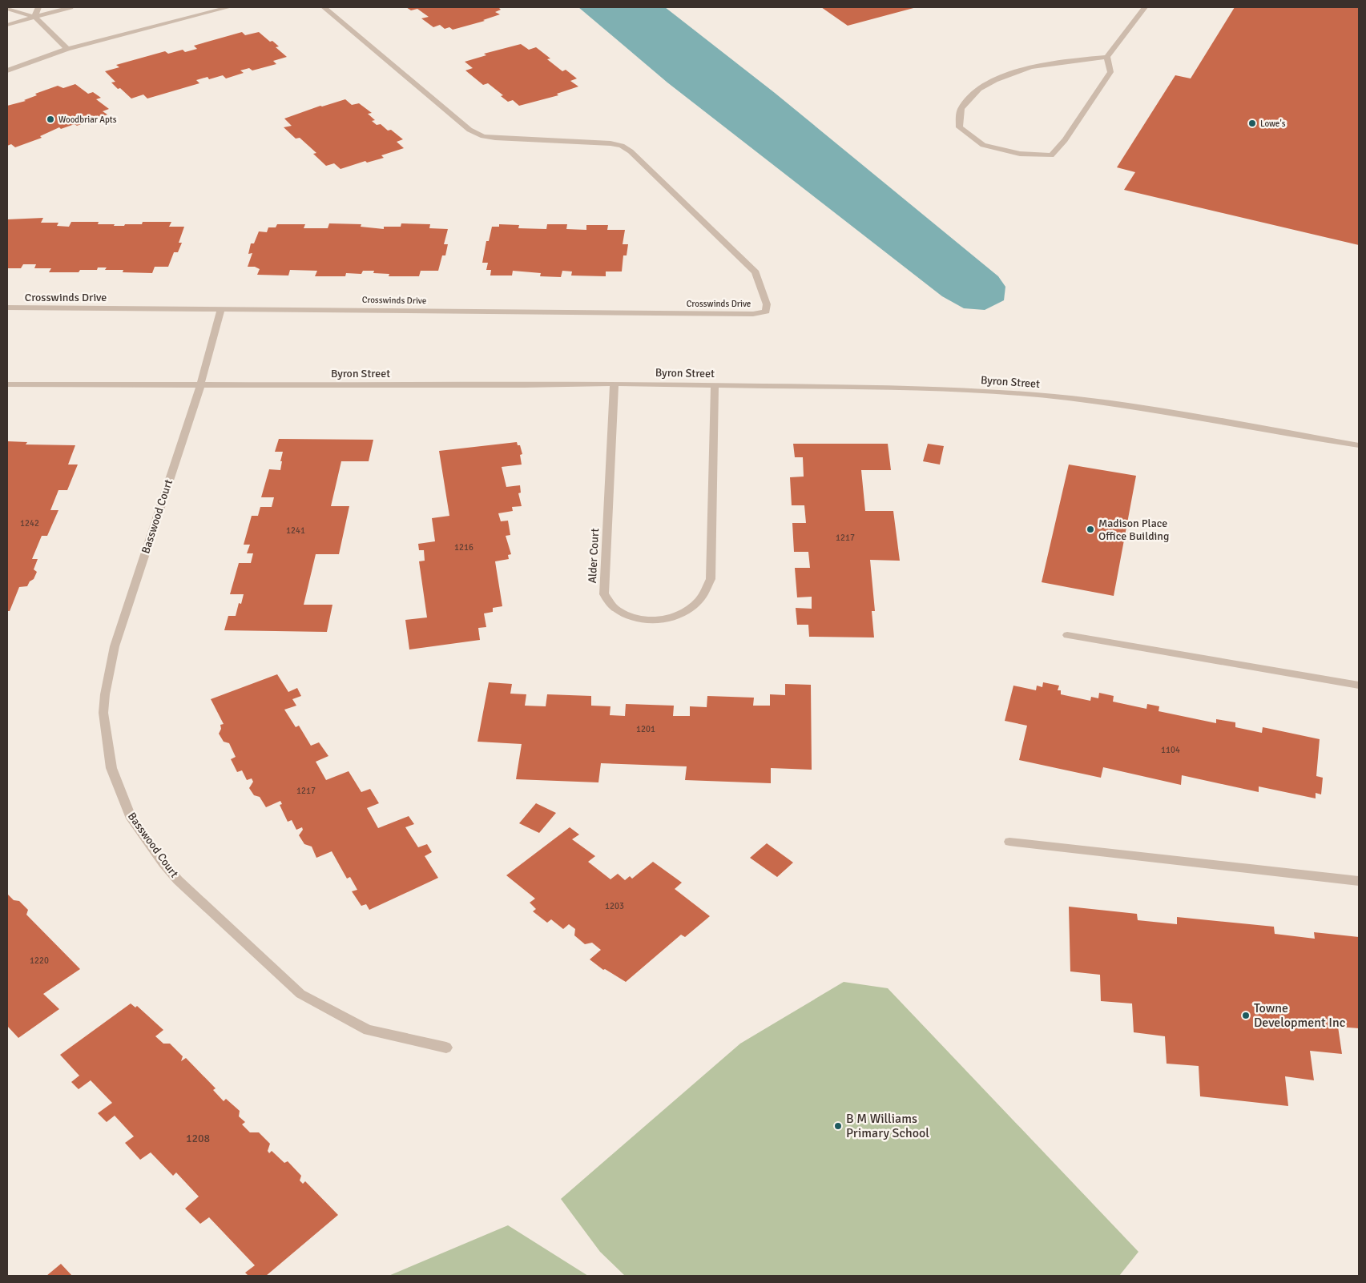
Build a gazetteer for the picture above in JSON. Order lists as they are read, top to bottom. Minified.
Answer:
{"streets":{"street":["Crosswinds Drive","Byron Street","Basswood Court","Alder Court"]},"crossings":[["Byron Street","Basswood Court"],["Byron Street","Alder Court"]],"places":["Woodbriar Apts","Lowe's","Madison Place Office Building","Towne Development Inc","B M Williams Primary School"],"house_numbers":["1242","1241","1217","1216","1201","1104","1217","1203","1220","1208"]}
